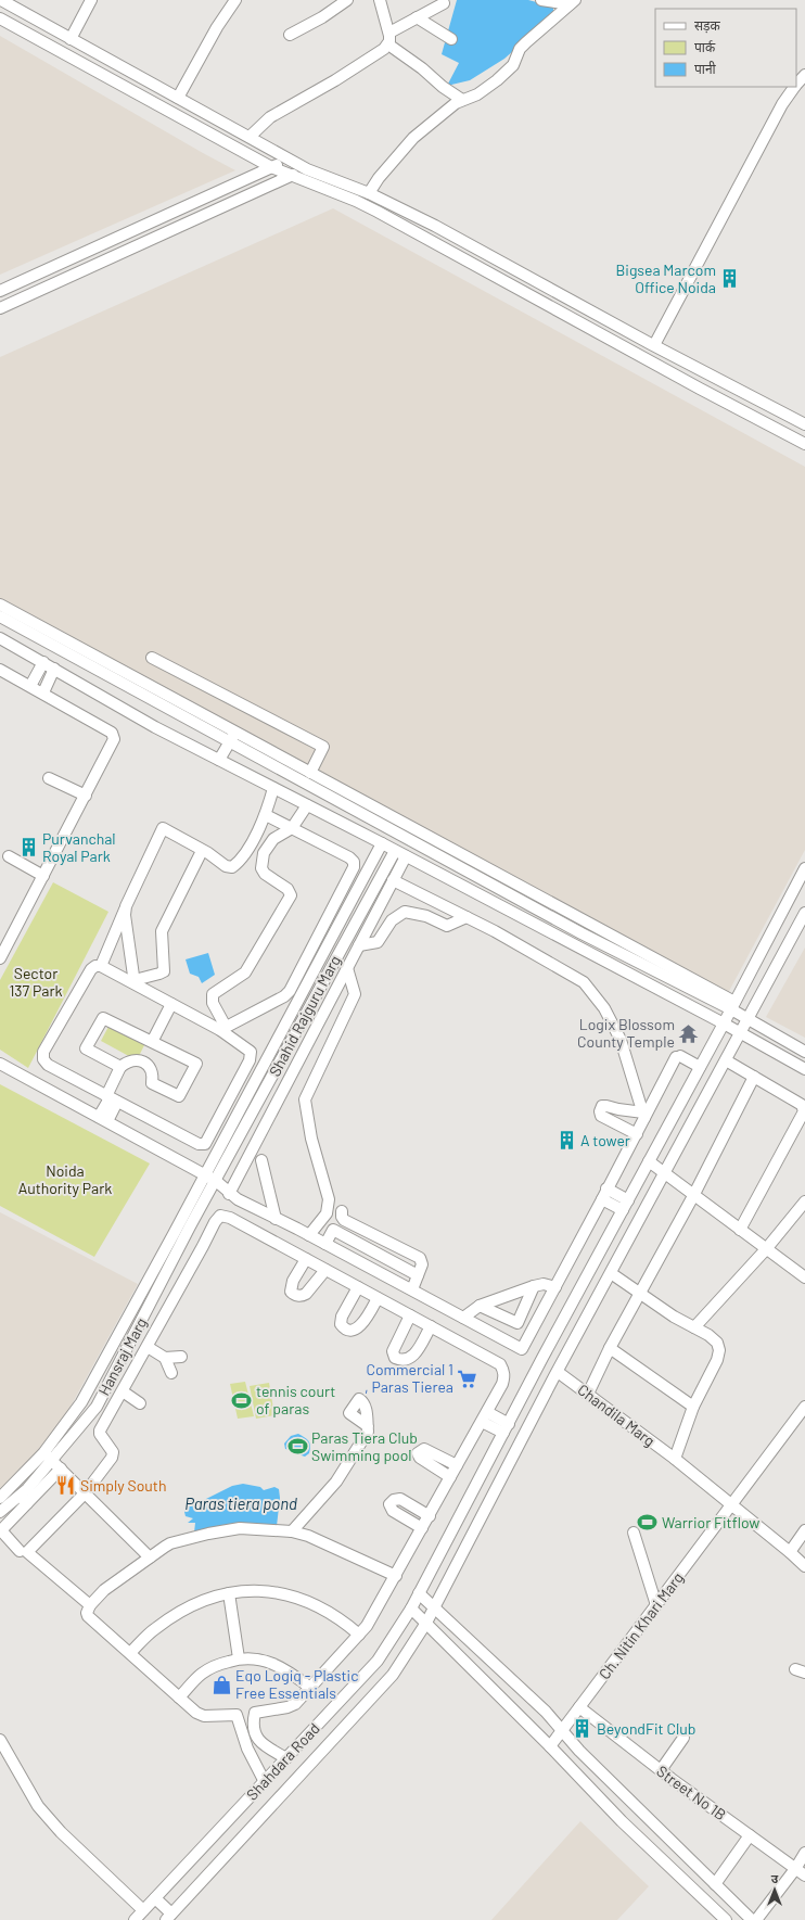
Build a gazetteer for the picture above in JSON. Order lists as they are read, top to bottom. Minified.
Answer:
{"streets":{"street":["Shahid Rajguru Marg","Hansraj Marg","Chandila Marg","Ch. Nitin Khari Marg","Shahdara Road","Street No 1B"]},"crossings":[["Shahid Rajguru Marg","Hansraj Marg"],["Chandila Marg","Ch. Nitin Khari Marg"],["Chandila Marg","Shahdara Road"],["Ch. Nitin Khari Marg","Street No 1B"]],"water":["Paras tiera pond"],"parks":["Sector 137 Park","Noida Authority Park"],"places":{"building":["Bigsea Marcom Office Noida","Purvanchal Royal Park","A tower","BeyondFit Club"],"temple":["Logix Blossom County Temple"],"supermarket":["Commercial 1 , Paras Tierea"],"sports":["tennis court of paras","Paras Tiera Club Swimming pool","Warrior Fitflow"],"restaurant":["Simply South"],"shop":["Eqo Logiq - Plastic Free Essentials"]},"legend":["सड़क","पार्क","पानी"],"north":"top"}
